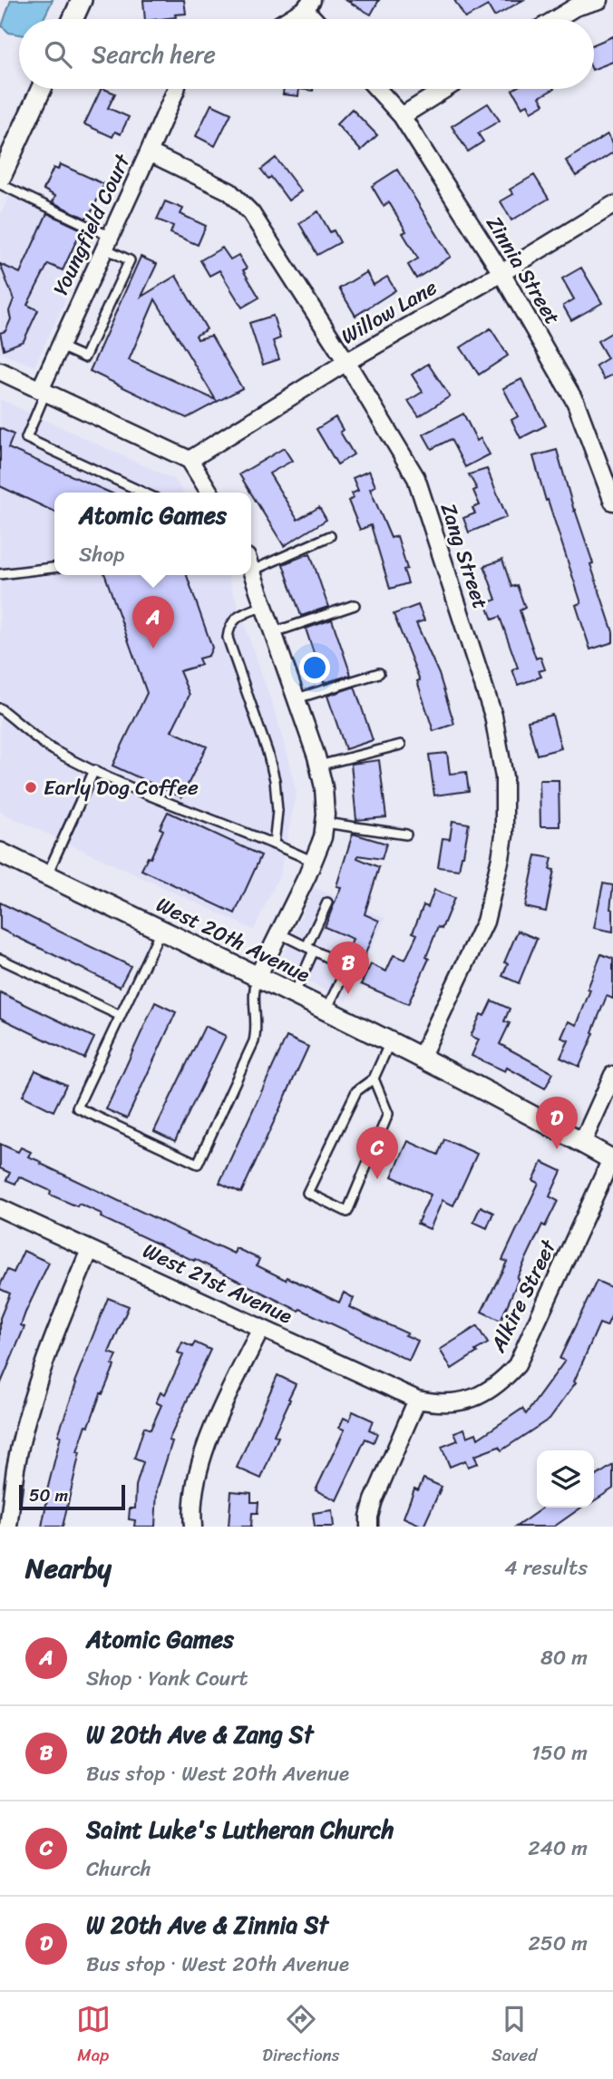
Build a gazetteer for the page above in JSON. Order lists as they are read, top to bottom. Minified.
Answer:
{"streets":{"street":["Youngfield Court","Zinnia Street","Willow Lane","Zang Street","West 20th Avenue","West 21st Avenue","Alkire Street"]},"crossings":[["Youngfield Court","Zang Street"],["Zinnia Street","Willow Lane"],["Willow Lane","Zang Street"],["Zang Street","West 20th Avenue"],["West 20th Avenue","Alkire Street"],["West 21st Avenue","Alkire Street"]],"places":["Early Dog Coffee"],"scale_bar":"50 m","page":{"search":"Search here","popup":["Atomic Games","Shop"],"pins":["A","B","D","C"],"scale":"50 m","heading":["Nearby","4 results"],"list":[{"mark":"A","name":"Atomic Games","note":"Shop · Yank Court","value":"80 m"},{"mark":"B","name":"W 20th Ave & Zang St","note":"Bus stop · West 20th Avenue","value":"150 m"},{"mark":"C","name":"Saint Luke's Lutheran Church","note":"Church","value":"240 m"},{"mark":"D","name":"W 20th Ave & Zinnia St","note":"Bus stop · West 20th Avenue","value":"250 m"}],"nav":["Map","Directions","Saved"]}}
